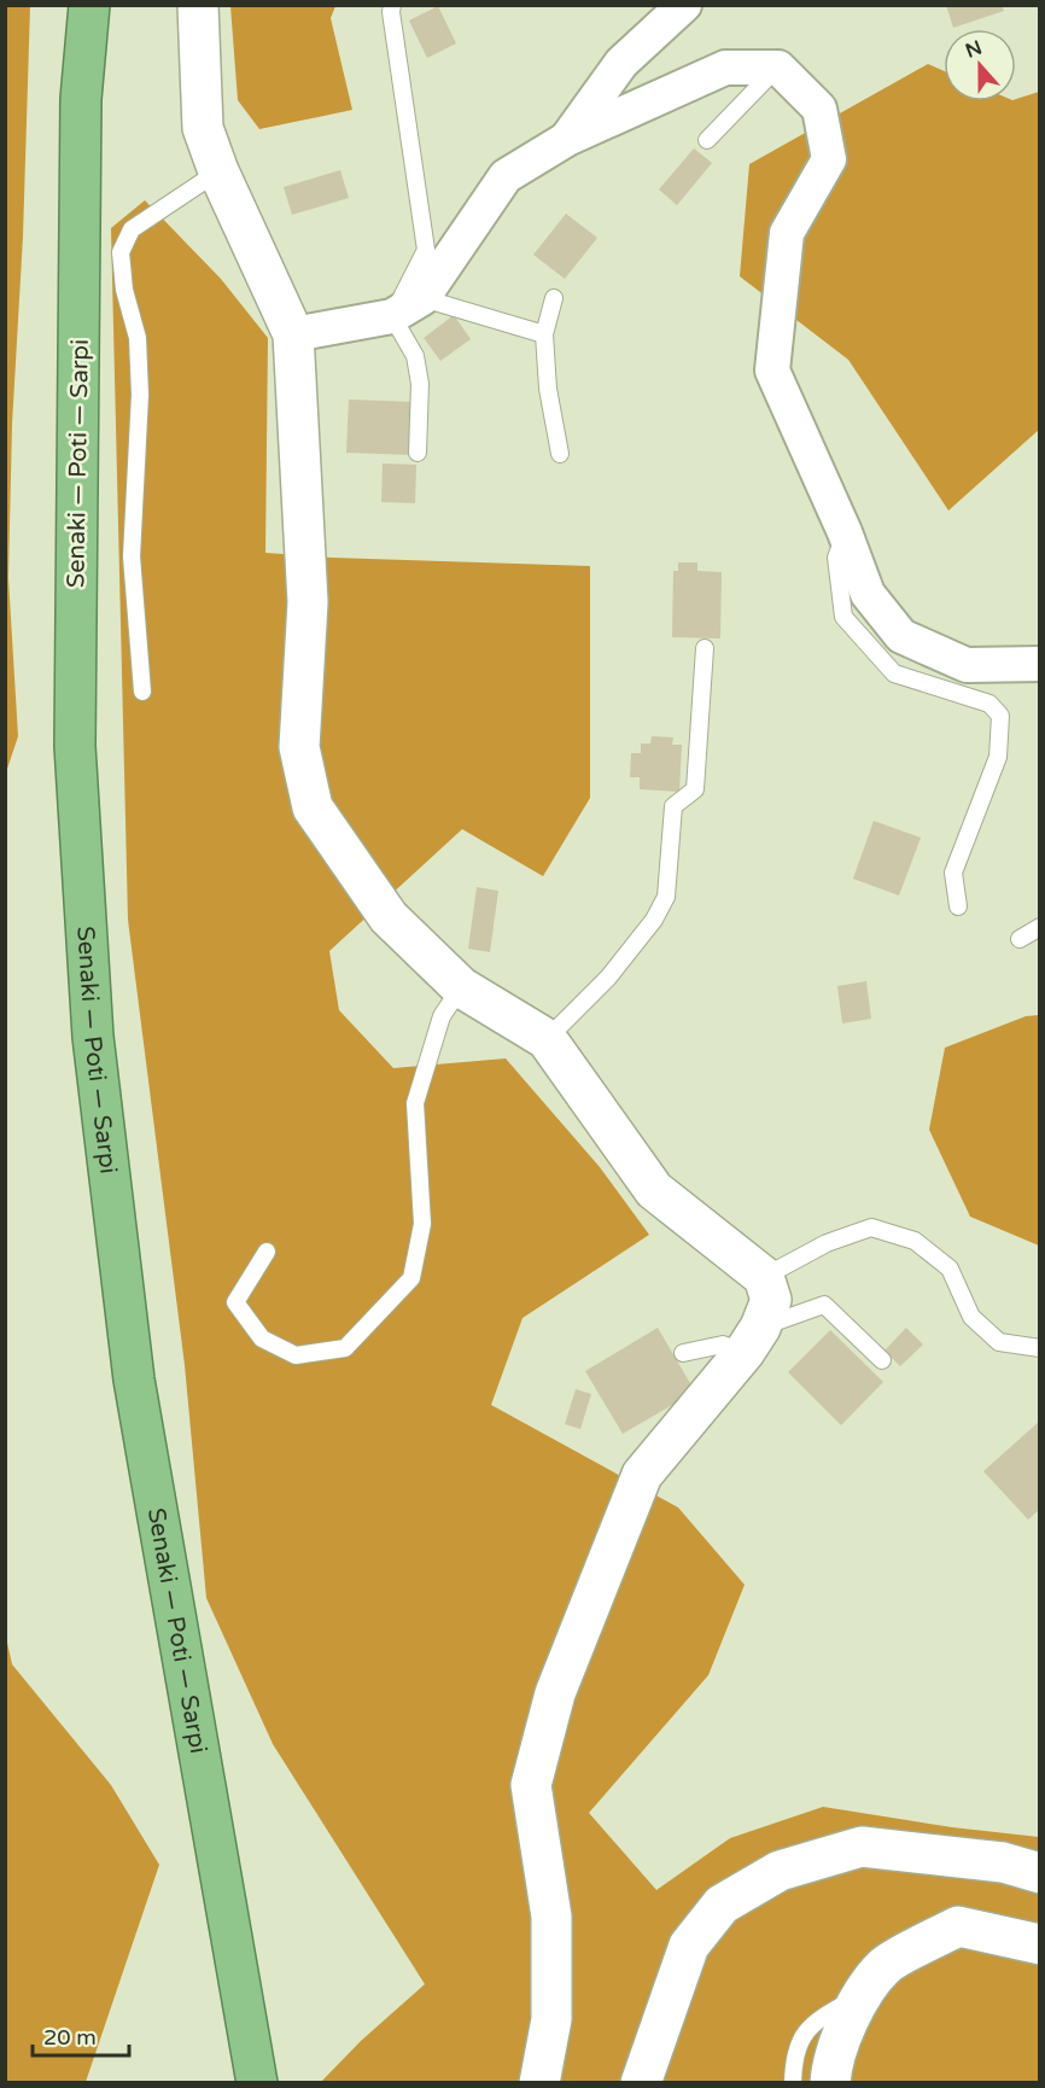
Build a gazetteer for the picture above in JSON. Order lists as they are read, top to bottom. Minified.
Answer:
{"streets":{"highway":["Senaki — Poti — Sarpi"]},"scale_bar":"20 m","north":"top"}
